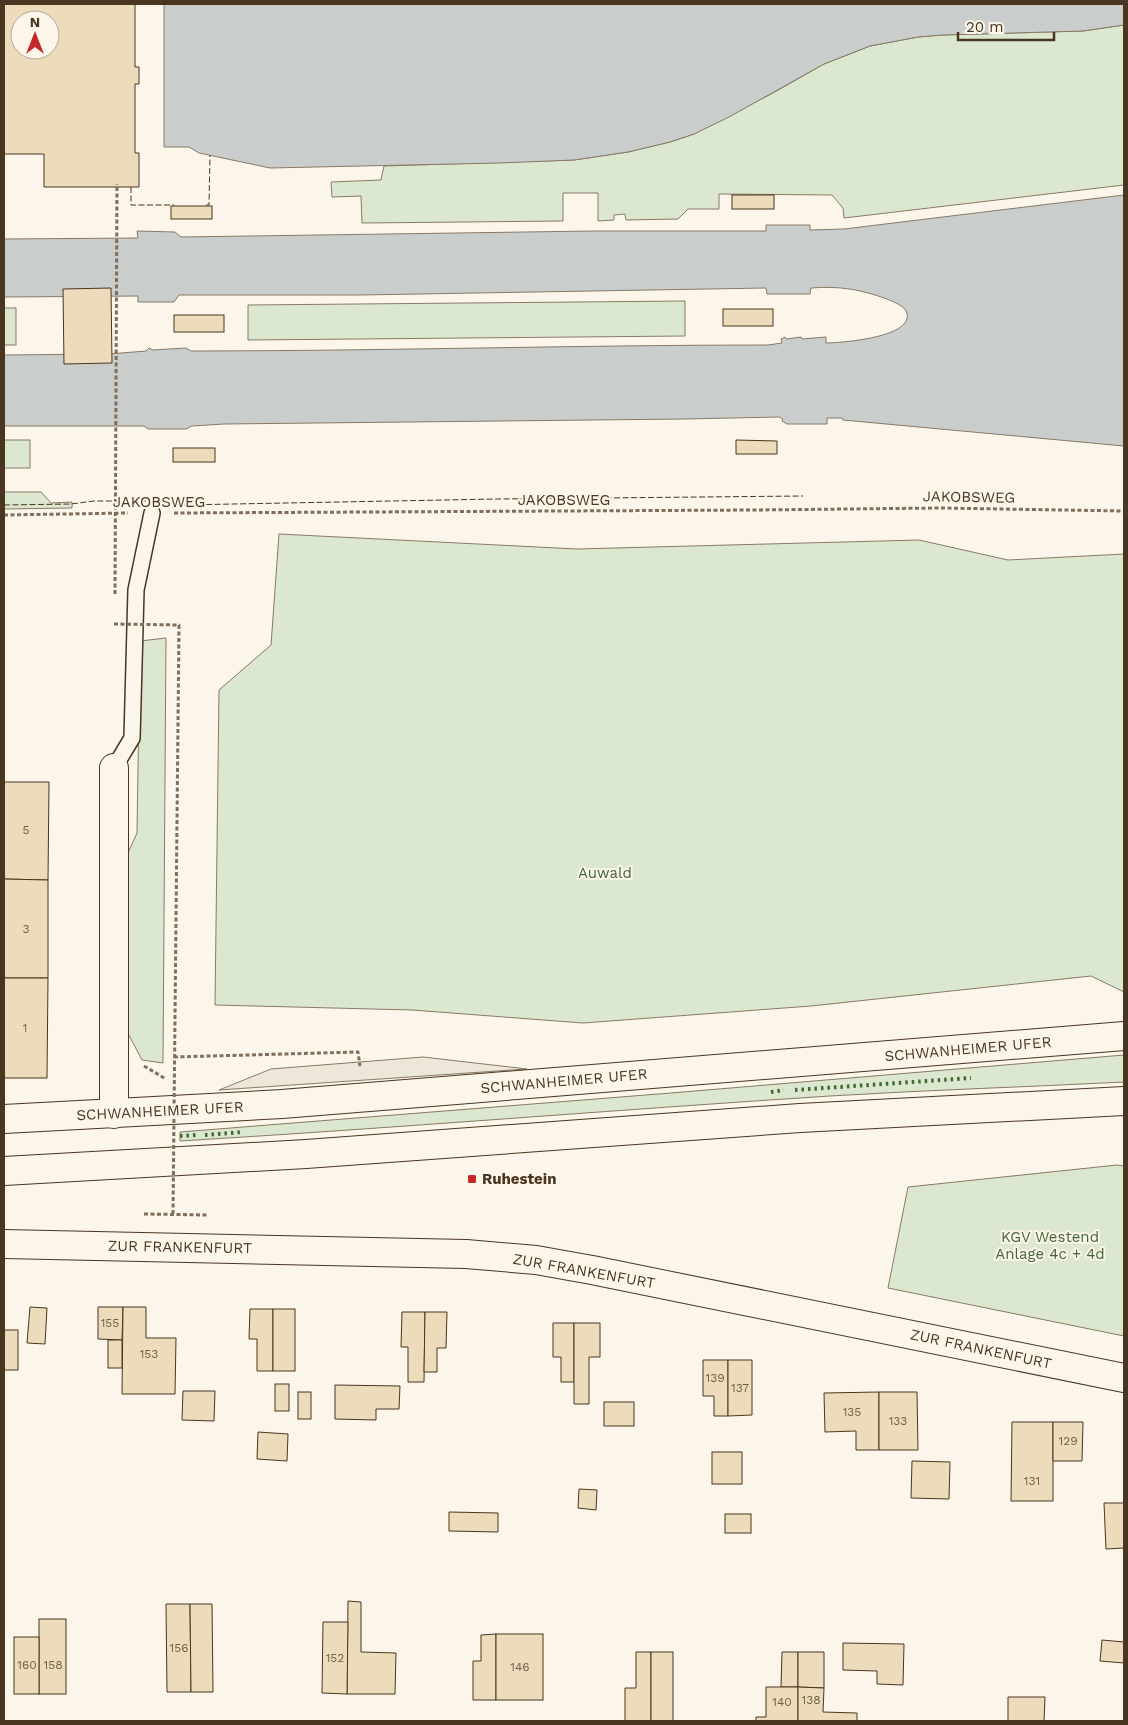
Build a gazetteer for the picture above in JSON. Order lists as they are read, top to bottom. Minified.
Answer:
{"streets":{"main road":["SCHWANHEIMER UFER","ZUR FRANKENFURT"],"path":["JAKOBSWEG"]},"parks":["Auwald","KGV Westend Anlage 4c + 4d"],"places":{"transit":["Ruhestein"]},"house_numbers":["5","3","1","155","153","139","137","135","133","129","131","156","152","160","158","146","138","140"],"scale_bar":"20 m","north":"top"}
